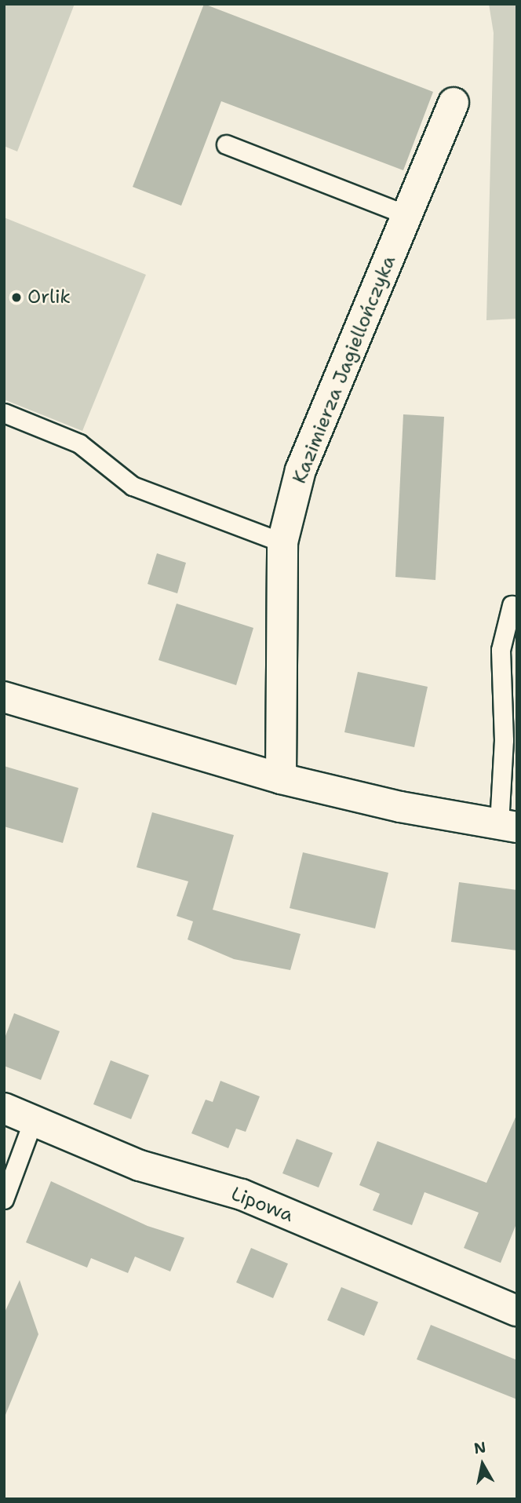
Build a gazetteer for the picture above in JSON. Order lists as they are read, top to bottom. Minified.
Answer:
{"streets":{"street":["Kazimierza Jagiellończyka","Lipowa"]},"places":["Orlik"],"north":"top"}
